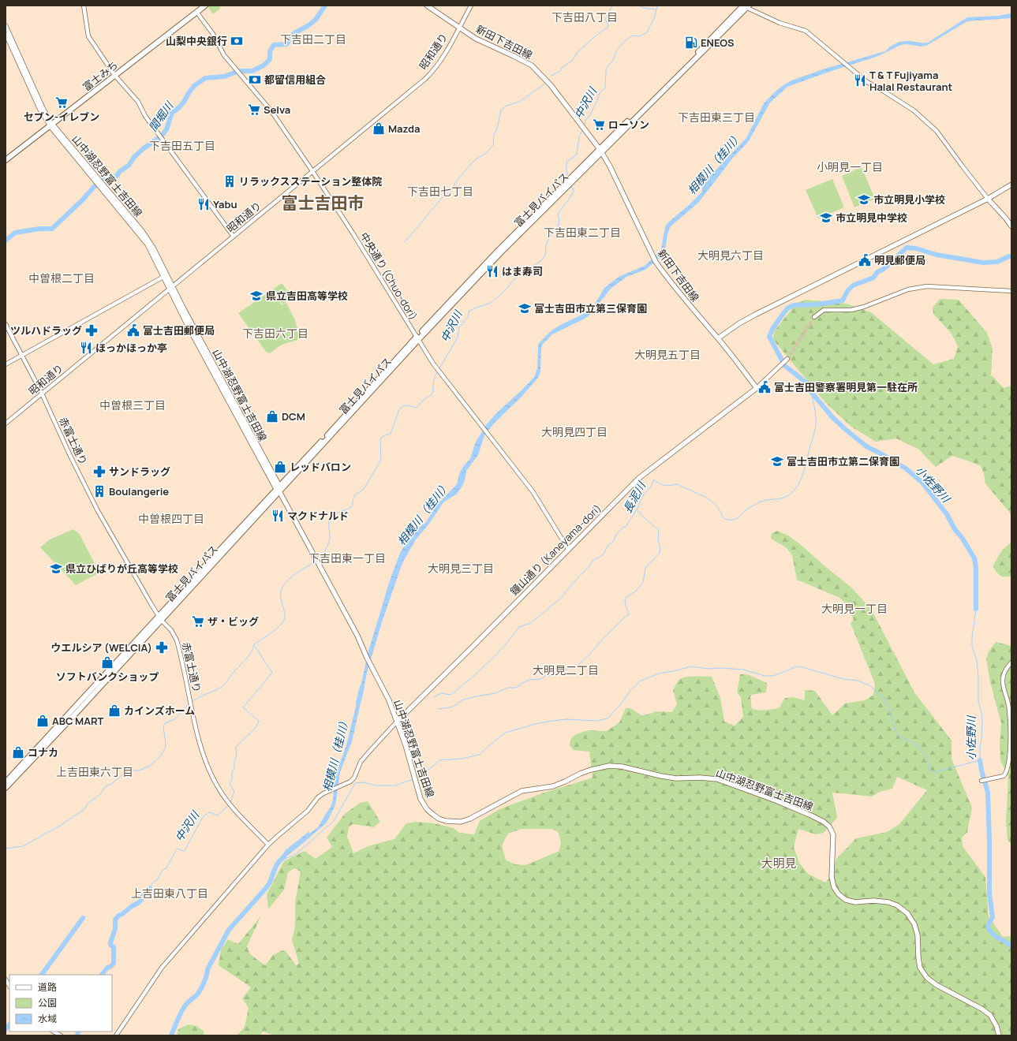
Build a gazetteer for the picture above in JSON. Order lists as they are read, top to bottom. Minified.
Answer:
{"streets":{"highway":["富士みち","富士見バイパス"],"main road":["新田下吉田線","山中湖忍野富士吉田線","鐘山通り (Kaneyama-dori)"],"street":["昭和通り","中央通り (Chuo-dori)","赤富士通り"]},"crossings":[["新田下吉田線","昭和通り"],["新田下吉田線","富士見バイパス"],["昭和通り","山中湖忍野富士吉田線"],["昭和通り","中央通り (Chuo-dori)"],["昭和通り","赤富士通り"],["富士みち","山中湖忍野富士吉田線"],["富士みち","中央通り (Chuo-dori)"],["山中湖忍野富士吉田線","富士見バイパス"],["山中湖忍野富士吉田線","鐘山通り (Kaneyama-dori)"],["富士見バイパス","中央通り (Chuo-dori)"],["富士見バイパス","赤富士通り"],["中央通り (Chuo-dori)","鐘山通り (Kaneyama-dori)"],["赤富士通り","鐘山通り (Kaneyama-dori)"]],"districts":["下吉田八丁目","下吉田二丁目","下吉田東三丁目","下吉田五丁目","小明見一丁目","下吉田七丁目","富士吉田市","下吉田東二丁目","大明見六丁目","中曽根二丁目","下吉田六丁目","大明見五丁目","中曽根三丁目","大明見四丁目","中曽根四丁目","下吉田東一丁目","大明見三丁目","大明見一丁目","大明見二丁目","上吉田東六丁目","大明見","上吉田東八丁目"],"water":["中沢川","間堀川","相模川（桂川）","小佐野川","長泥川"],"places":{"bank":["山梨中央銀行","都留信用組合"],"fuel station":["ENEOS"],"restaurant":["T & T Fujiyama Halal Restaurant","Yabu","はま寿司","ほっかほっか亭","マクドナルド"],"supermarket":["セブン-イレブン","Selva","ローソン","ザ・ビッグ"],"shop":["Mazda","DCM","レッドバロン","ソフトバンクショップ","カインズホーム","ABC MART","コナカ"],"building":["リラックスステーション整体院","Boulangerie"],"school or university":["市立明見小学校","市立明見中学校","県立吉田高等学校","富士吉田市立第三保育園","富士吉田市立第二保育園","県立ひばりが丘高等学校"],"public building":["明見郵便局","富士吉田郵便局","富士吉田警察署明見第一駐在所"],"pharmacy":["ツルハドラッグ","サンドラッグ","ウエルシア (WELCIA)"]},"legend":["道路","公園","水域"]}
